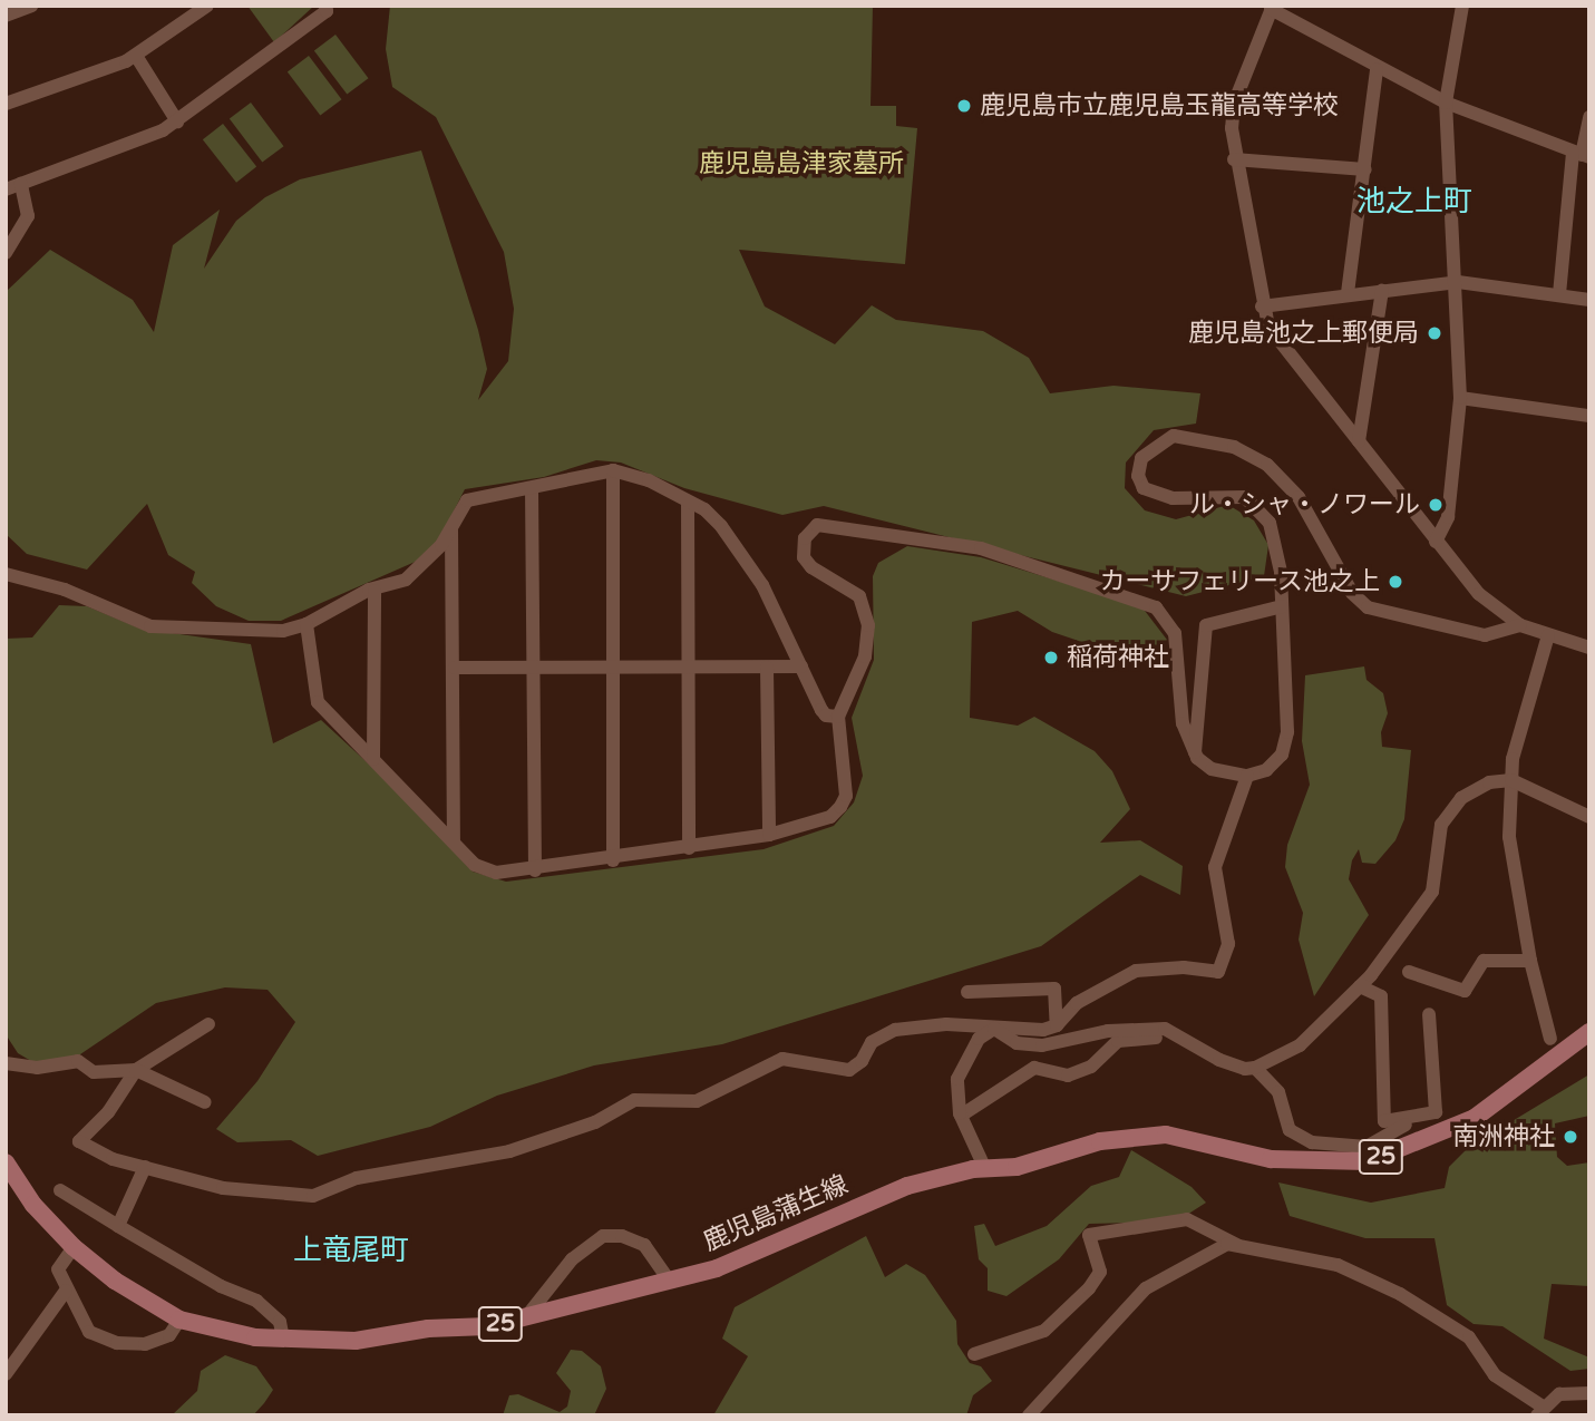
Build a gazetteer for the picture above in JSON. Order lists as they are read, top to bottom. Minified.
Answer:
{"streets":{"main road":["25","鹿児島蒲生線"]},"districts":["池之上町","上竜尾町"],"parks":["鹿児島島津家墓所"],"places":["鹿児島市立鹿児島玉龍高等学校","鹿児島池之上郵便局","ル・シャ・ノワール","カーサフェリース池之上","稲荷神社","南洲神社"]}
